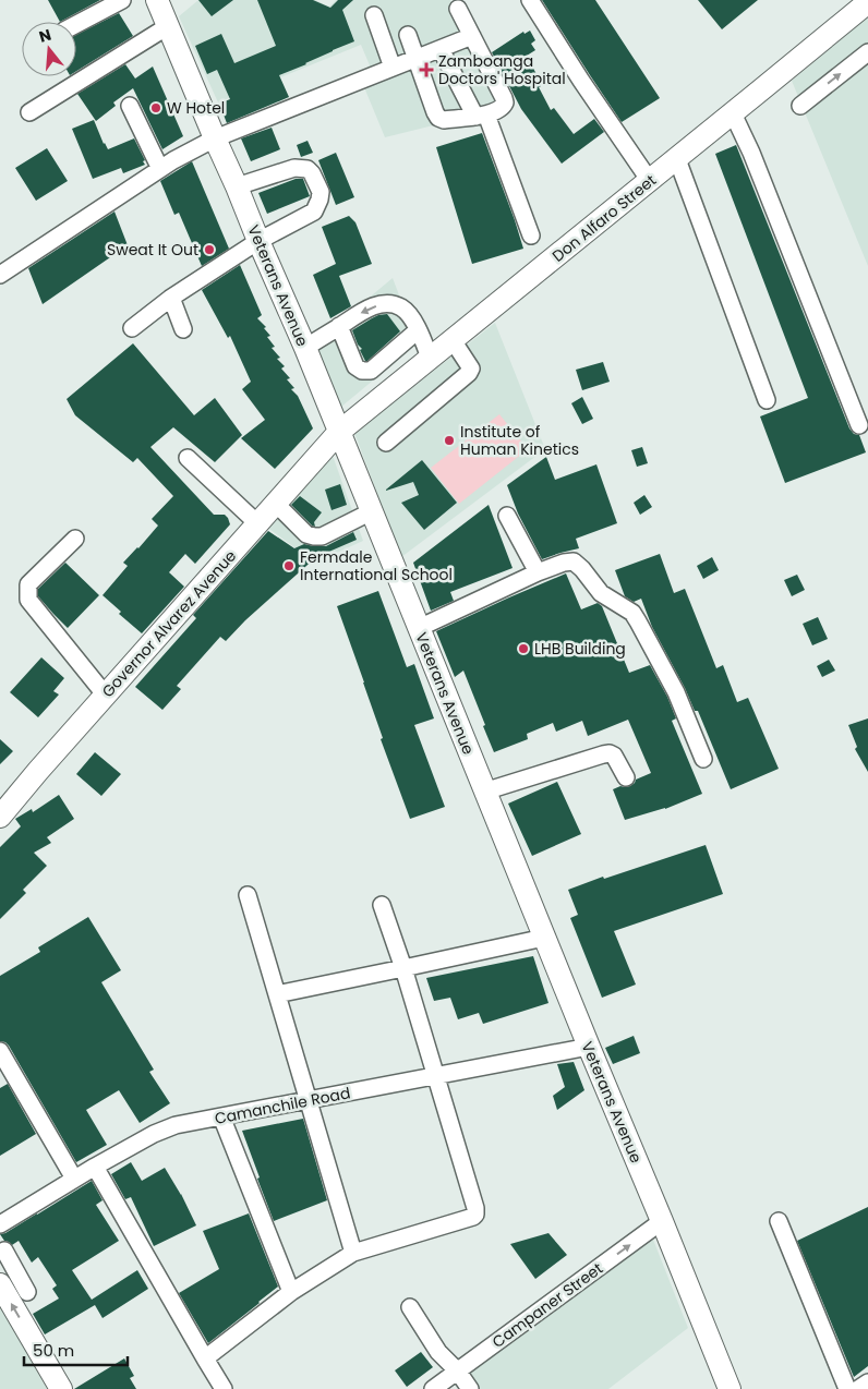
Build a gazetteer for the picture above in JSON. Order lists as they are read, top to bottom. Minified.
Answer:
{"streets":{"main road":["Don Alfaro Street","Veterans Avenue","Governor Alvarez Avenue"],"street":["Camanchile Road","Campaner Street"]},"crossings":[["Don Alfaro Street","Veterans Avenue"],["Don Alfaro Street","Governor Alvarez Avenue"],["Veterans Avenue","Governor Alvarez Avenue"],["Veterans Avenue","Camanchile Road"],["Veterans Avenue","Campaner Street"]],"one_way":["Campaner Street"],"places":{"health":["Zamboanga Doctors' Hospital"],"other":["W Hotel","Sweat It Out","Institute of Human Kinetics","Fermdale International School","LHB Building"]},"scale_bar":"50 m","north":"top"}
